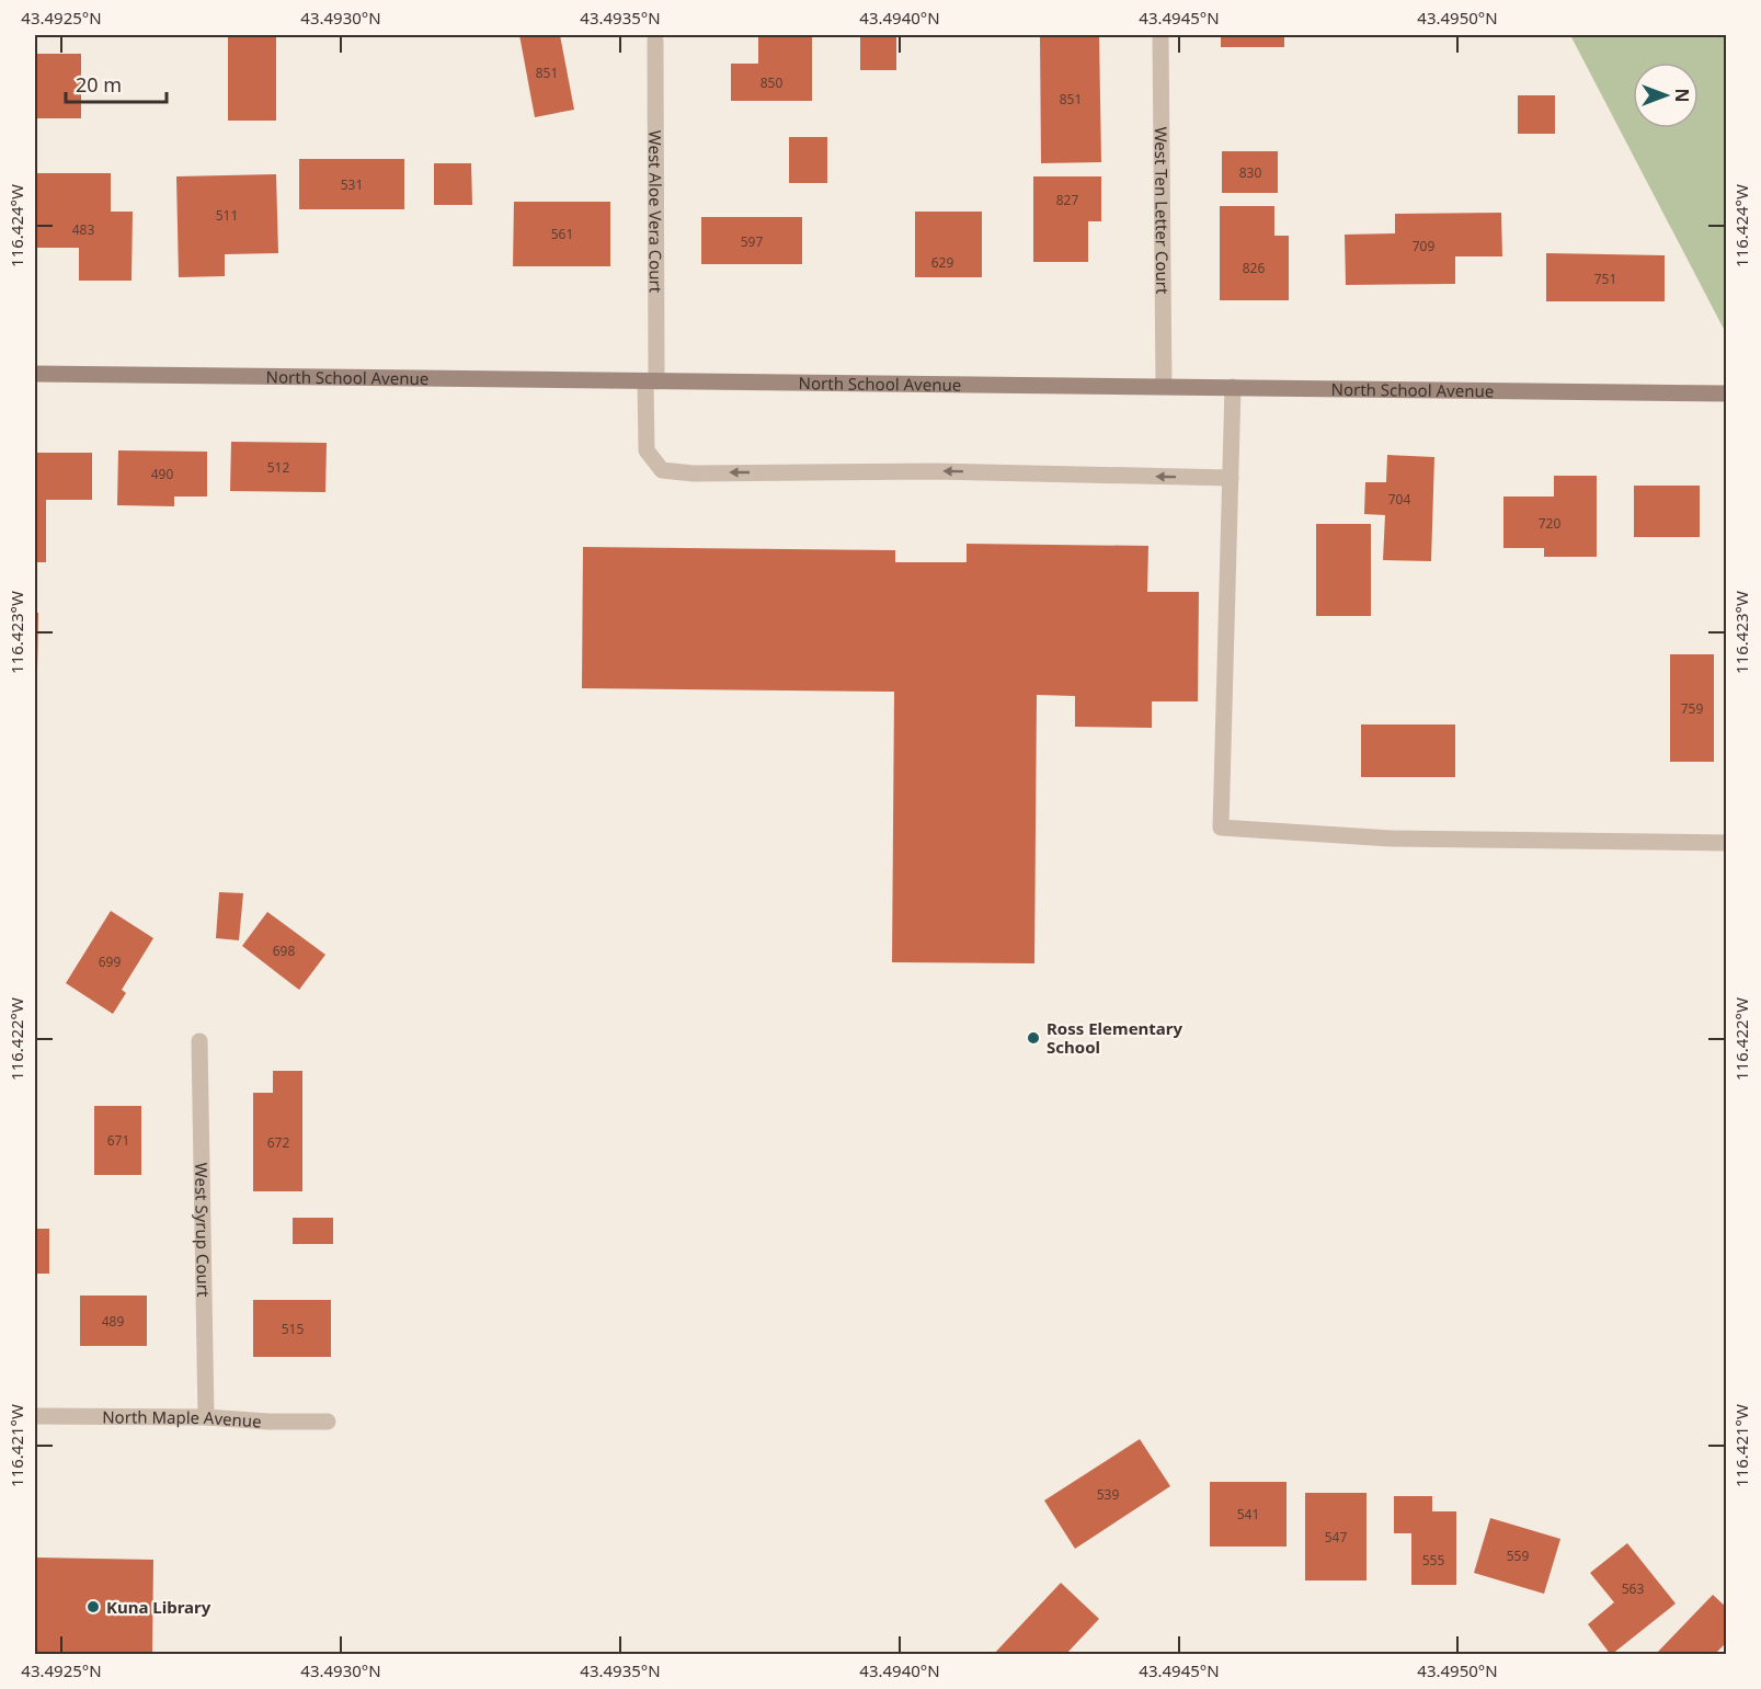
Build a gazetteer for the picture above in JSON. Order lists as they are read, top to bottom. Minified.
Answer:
{"streets":{"street":["West Aloe Vera Court","West Ten Letter Court","North School Avenue","West Syrup Court","North Maple Avenue"]},"crossings":[["West Aloe Vera Court","North School Avenue"],["West Ten Letter Court","North School Avenue"],["West Syrup Court","North Maple Avenue"]],"one_way":["West Aloe Vera Court"],"places":["Ross Elementary School","Kuna Library"],"house_numbers":["851","850","851","830","531","827","511","483","561","597","709","629","826","751","512","490","704","720","759","698","699","671","672","489","515","539","541","547","559","555","563"],"scale_bar":"20 m","north":"right","coordinates":["43.4925°N","43.4930°N","43.4935°N","43.4940°N","43.4945°N","43.4950°N","116.424°W","116.423°W","116.422°W","116.421°W"]}
